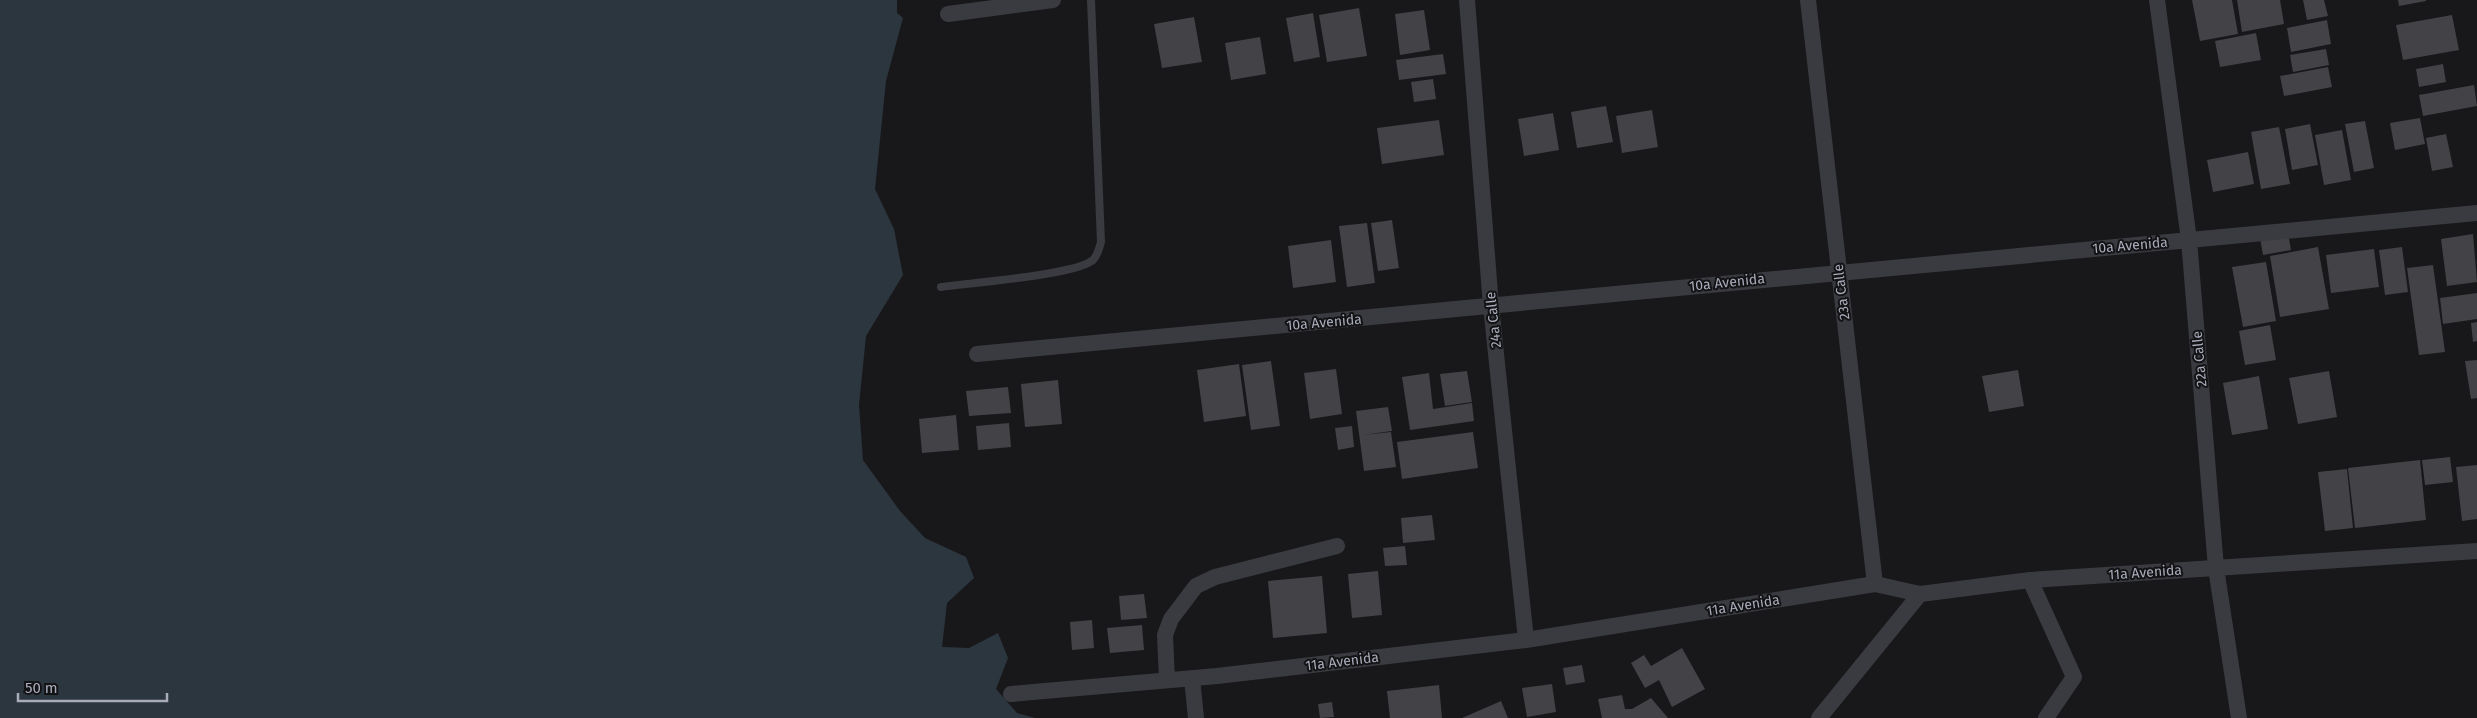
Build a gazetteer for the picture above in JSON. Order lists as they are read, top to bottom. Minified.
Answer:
{"streets":{"street":["10a Avenida","23a Calle","24a Calle","22a Calle","11a Avenida"]},"crossings":[["10a Avenida","23a Calle"],["10a Avenida","24a Calle"],["10a Avenida","22a Calle"],["23a Calle","11a Avenida"],["24a Calle","11a Avenida"],["22a Calle","11a Avenida"]],"scale_bar":"50 m"}
